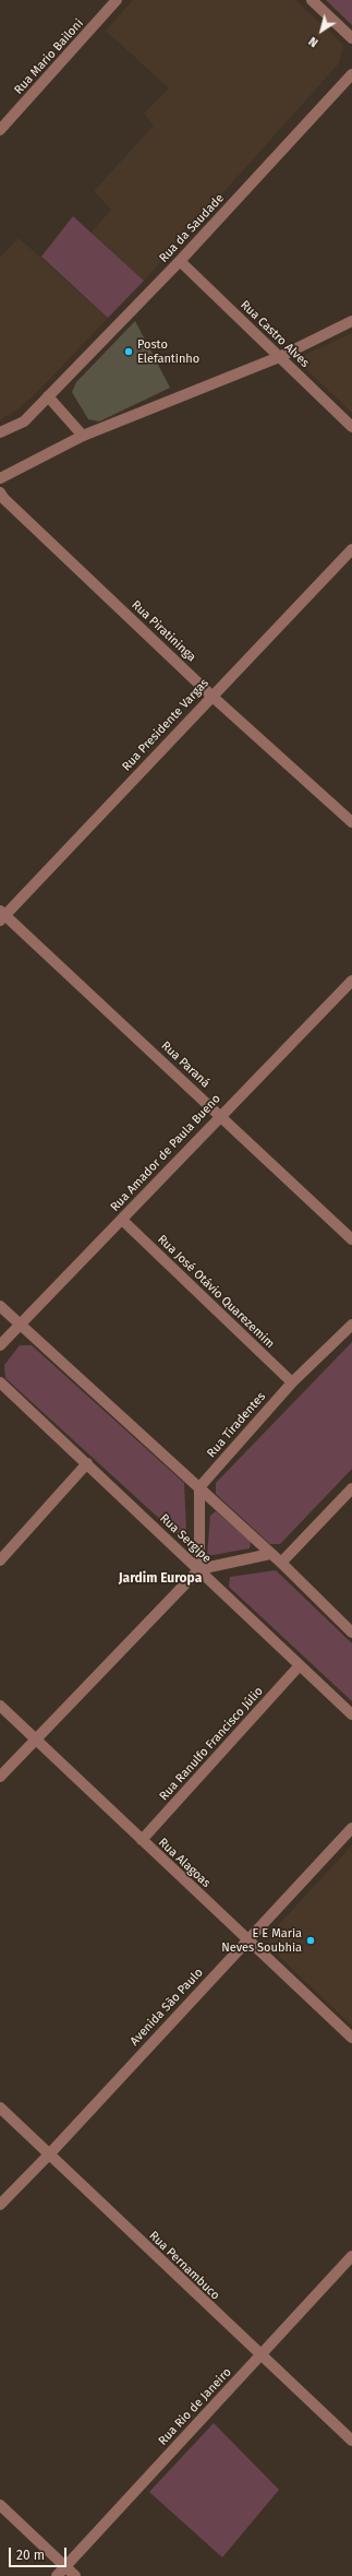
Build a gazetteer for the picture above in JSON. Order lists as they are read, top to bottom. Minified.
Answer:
{"streets":{"street":["Rua Mario Bailoni","Rua da Saudade","Rua Castro Alves","Rua Piratininga","Rua Presidente Vargas","Rua Paraná","Rua Amador de Paula Bueno","Rua José Otávio Quarezemim","Rua Tiradentes","Rua Sergipe","Rua Ranulfo Francisco Júlio","Rua Alagoas","Avenida São Paulo","Rua Pernambuco","Rua Rio de Janeiro"]},"crossings":[["Rua da Saudade","Rua Castro Alves"],["Rua Piratininga","Rua Presidente Vargas"],["Rua Presidente Vargas","Rua Paraná"],["Rua Paraná","Rua Amador de Paula Bueno"],["Rua Amador de Paula Bueno","Rua José Otávio Quarezemim"],["Rua José Otávio Quarezemim","Rua Tiradentes"],["Rua Sergipe","Rua Ranulfo Francisco Júlio"],["Rua Ranulfo Francisco Júlio","Rua Alagoas"],["Rua Alagoas","Avenida São Paulo"],["Avenida São Paulo","Rua Pernambuco"],["Rua Pernambuco","Rua Rio de Janeiro"]],"districts":["Jardim Europa"],"places":["Posto Elefantinho","E E Maria Neves Soubhia"],"scale_bar":"20 m","north":"bottom left"}
